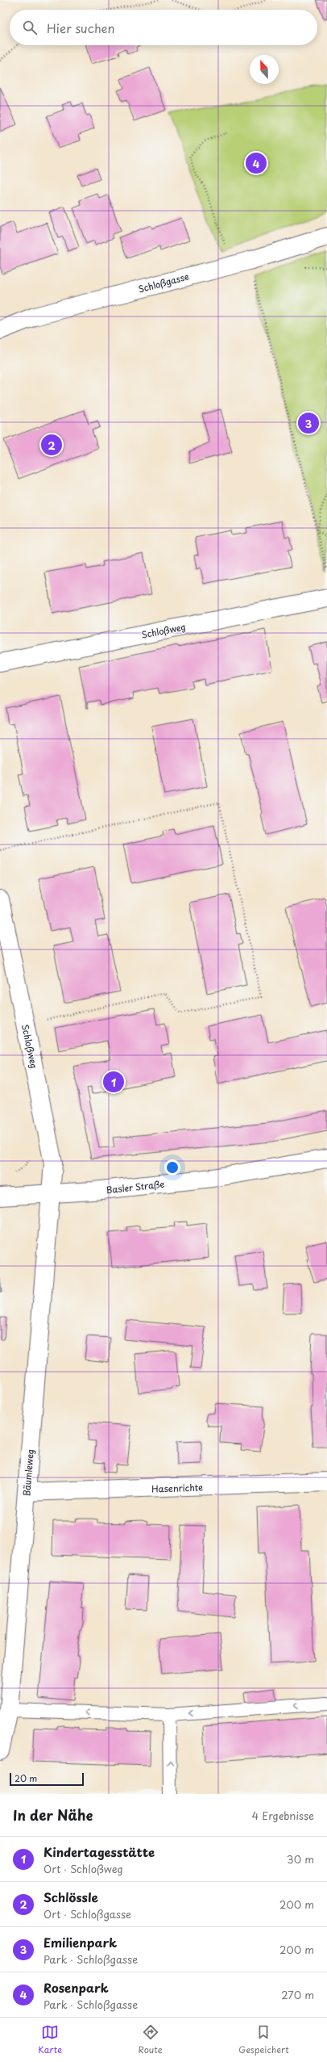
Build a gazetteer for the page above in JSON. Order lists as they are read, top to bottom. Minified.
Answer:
{"streets":{"street":["Schloßgasse","Schloßweg","Basler Straße","Bäumleweg","Hasenrichte"]},"crossings":[["Schloßweg","Basler Straße"],["Schloßweg","Bäumleweg"],["Basler Straße","Bäumleweg"],["Bäumleweg","Hasenrichte"]],"scale_bar":"20 m","north":"top","page":{"search":"Hier suchen","pins":["4","3","2","1"],"scale":"20 m","heading":["In der Nähe","4 Ergebnisse"],"list":[{"mark":"1","name":"Kindertagesstätte","note":"Ort · Schloßweg","value":"30 m"},{"mark":"2","name":"Schlössle","note":"Ort · Schloßgasse","value":"200 m"},{"mark":"3","name":"Emilienpark","note":"Park · Schloßgasse","value":"200 m"},{"mark":"4","name":"Rosenpark","note":"Park · Schloßgasse","value":"270 m"}],"nav":["Karte","Route","Gespeichert"]}}
